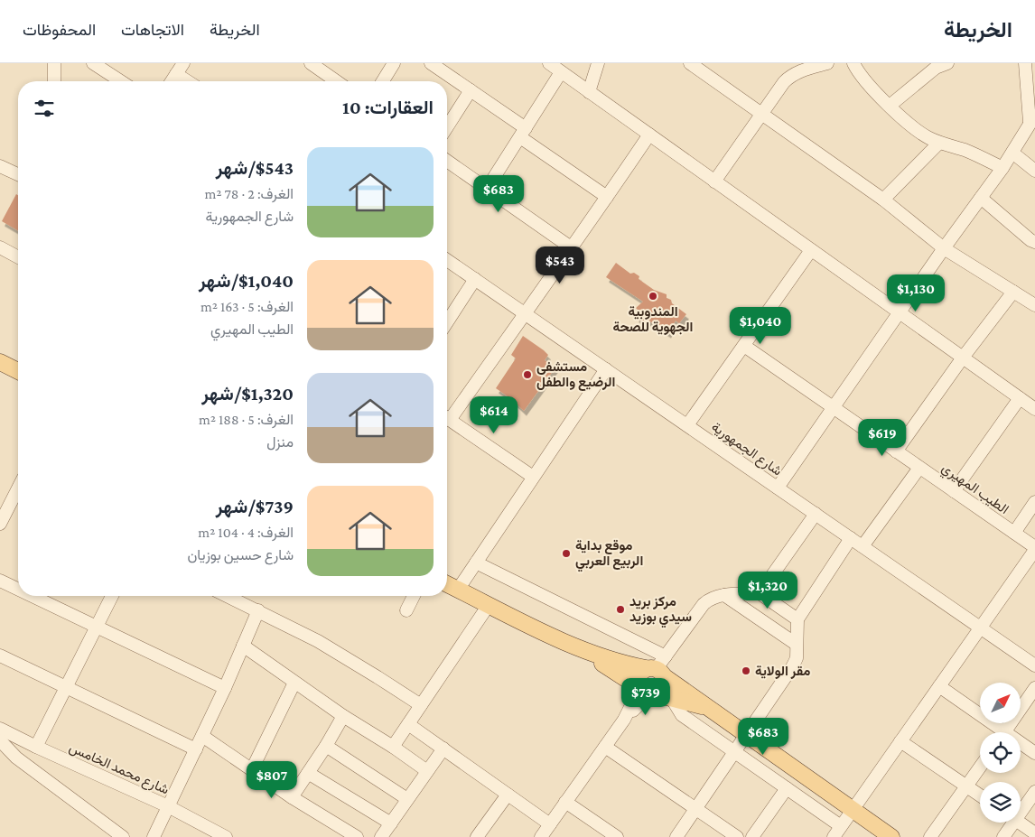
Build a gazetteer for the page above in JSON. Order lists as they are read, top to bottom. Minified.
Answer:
{"streets":{"street":["شارع الجمهورية","الطيب المهيري","شارع محمد الخامس"]},"places":["المندوبية الجهوية للصحة","مستشفى الرضيع والطفل","موقع بداية الربيع العربي","مركز بريد سيدي بوزيد","مقر الولاية"],"north":"top right","page":{"header":"الخريطة","nav":["الخريطة","الاتجاهات","المحفوظات"],"heading":"العقارات: 10","list":[{"name":"$543/شهر","note":"الغرف: 2 · 78 m² · شارع الجمهورية"},{"name":"$1,040/شهر","note":"الغرف: 5 · 163 m² · الطيب المهيري"},{"name":"$1,320/شهر","note":"الغرف: 5 · 188 m² · منزل"},{"name":"$739/شهر","note":"الغرف: 4 · 104 m² · شارع حسين بوزيان"}],"price":["$683","$543","$1,130","$1,040","$614","$619","$1,320","$739","$683","$807"]}}
